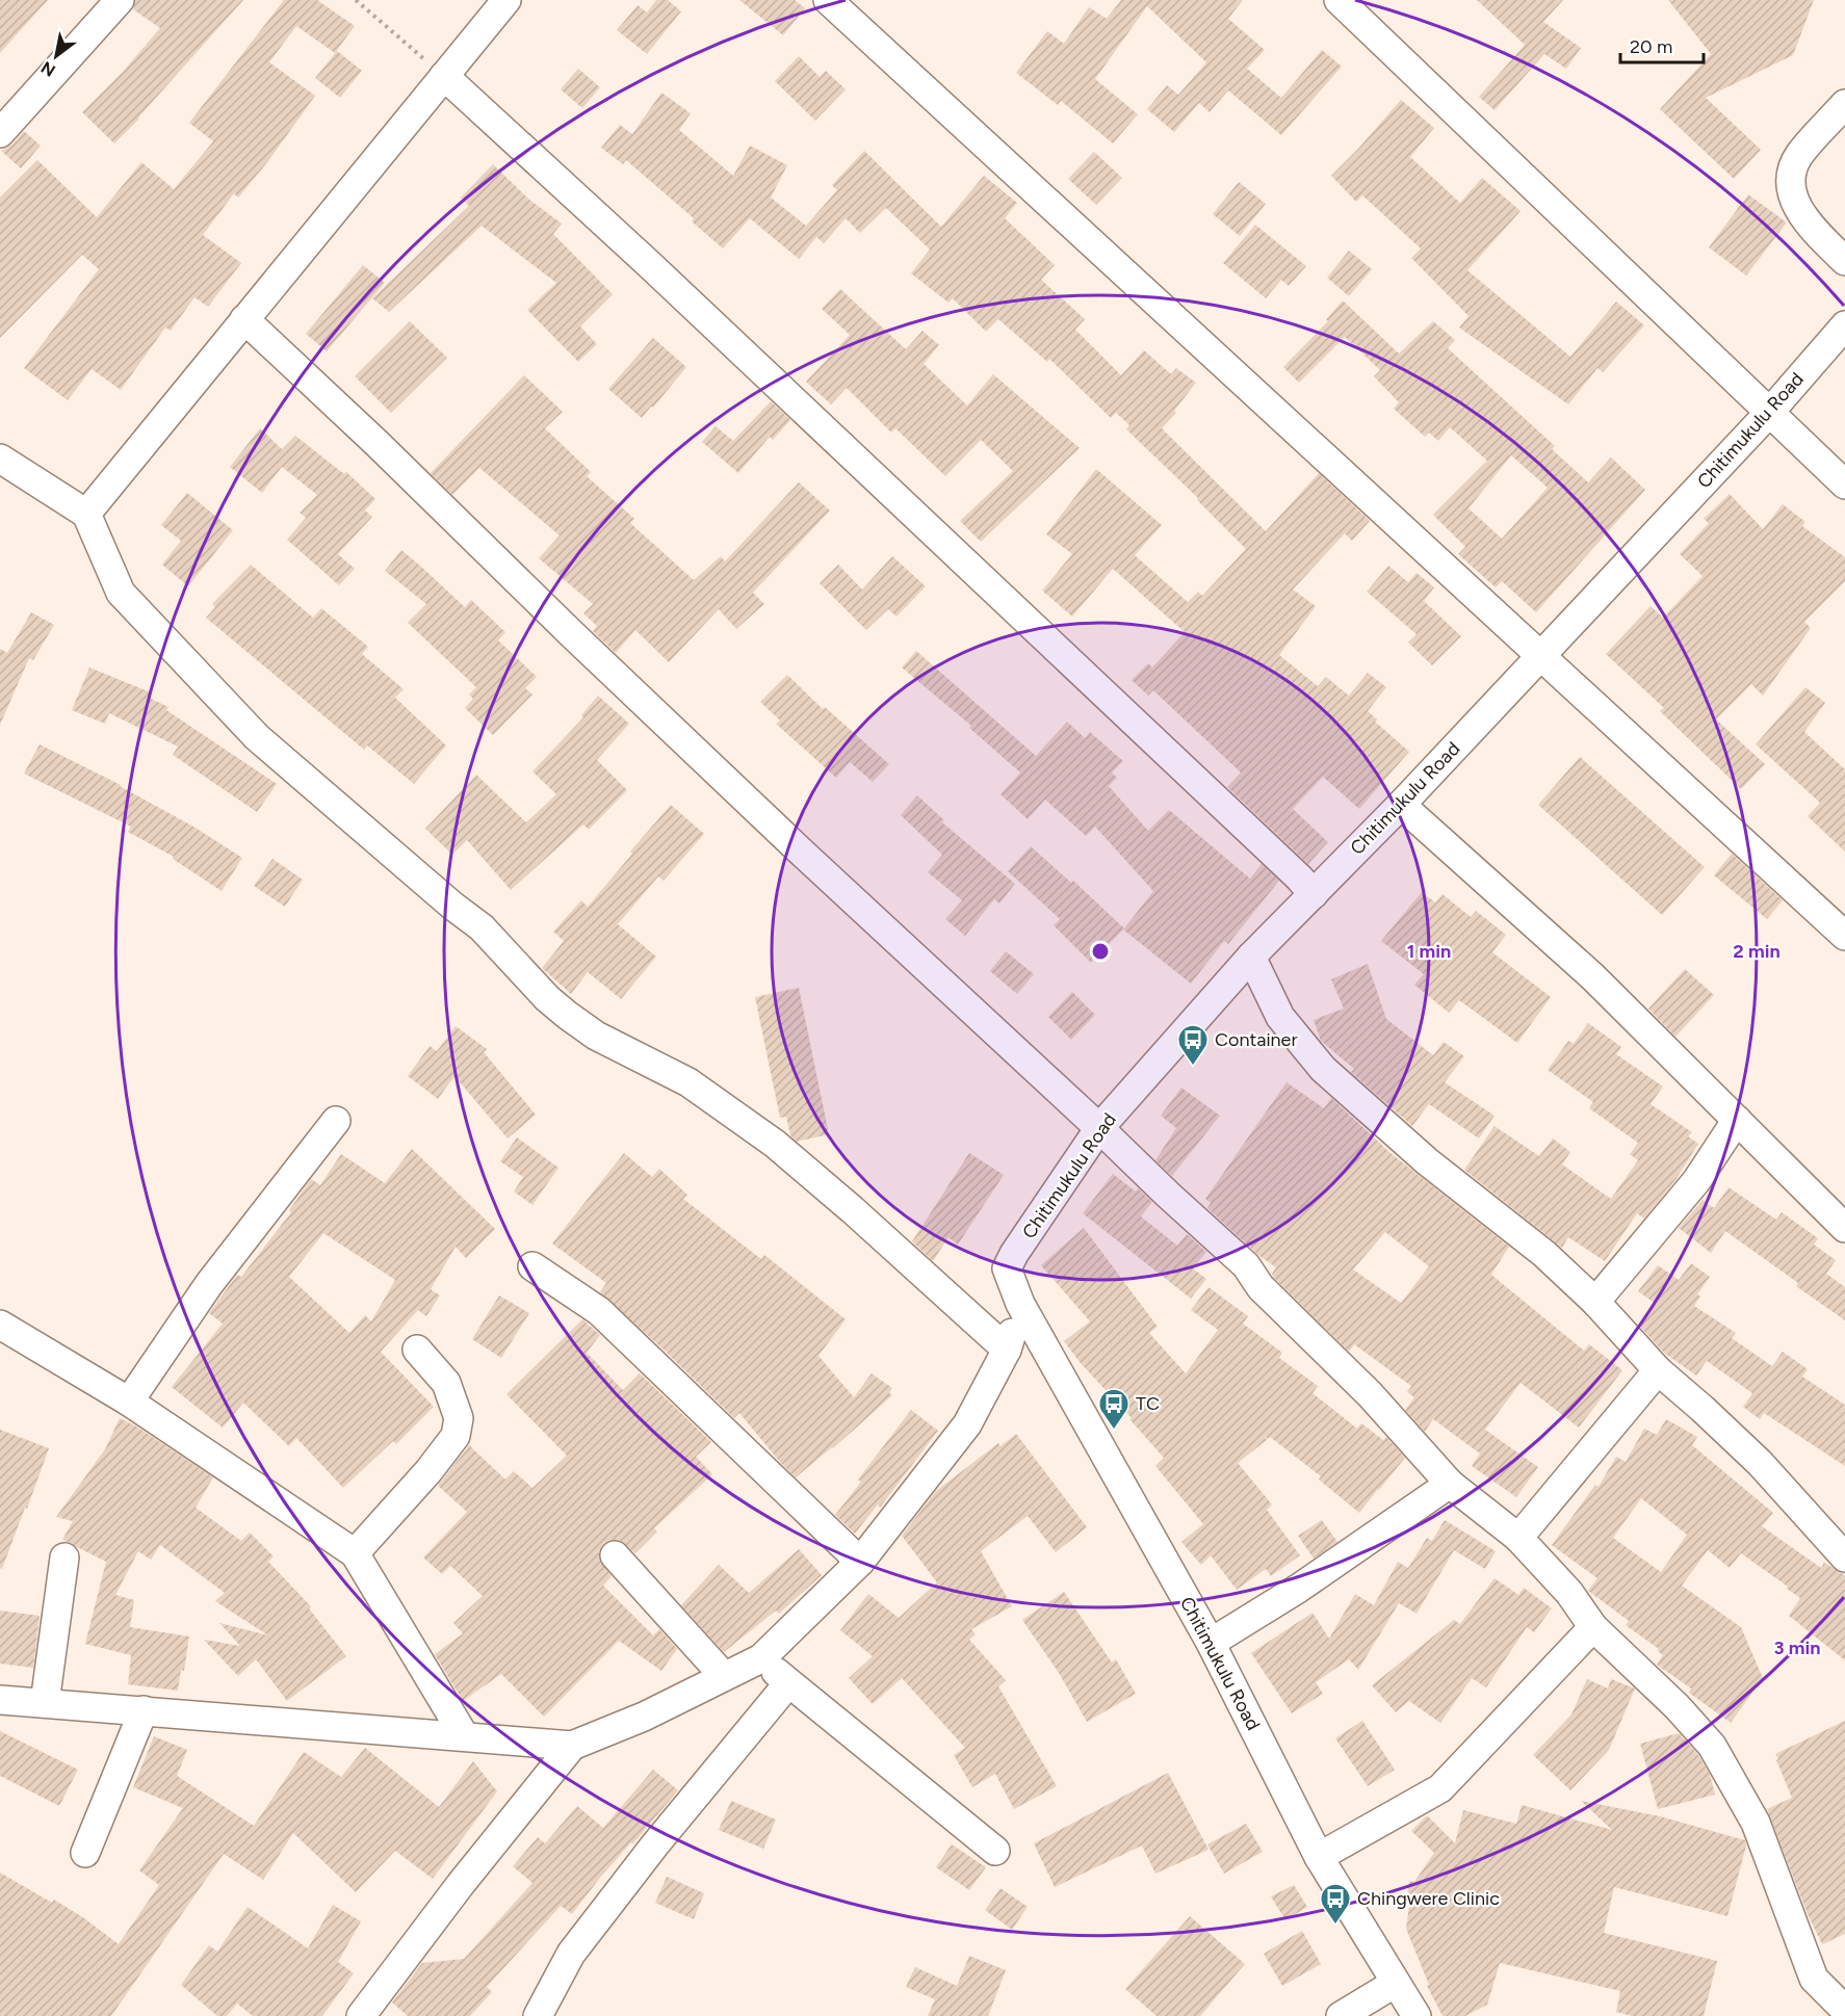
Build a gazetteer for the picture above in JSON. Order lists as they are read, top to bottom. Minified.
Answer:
{"streets":{"street":["Chitimukulu Road"]},"places":{"bus stop":["Container","TC","Chingwere Clinic"]},"scale_bar":"20 m","north":"bottom left","rings":["1 min","2 min","3 min"]}
